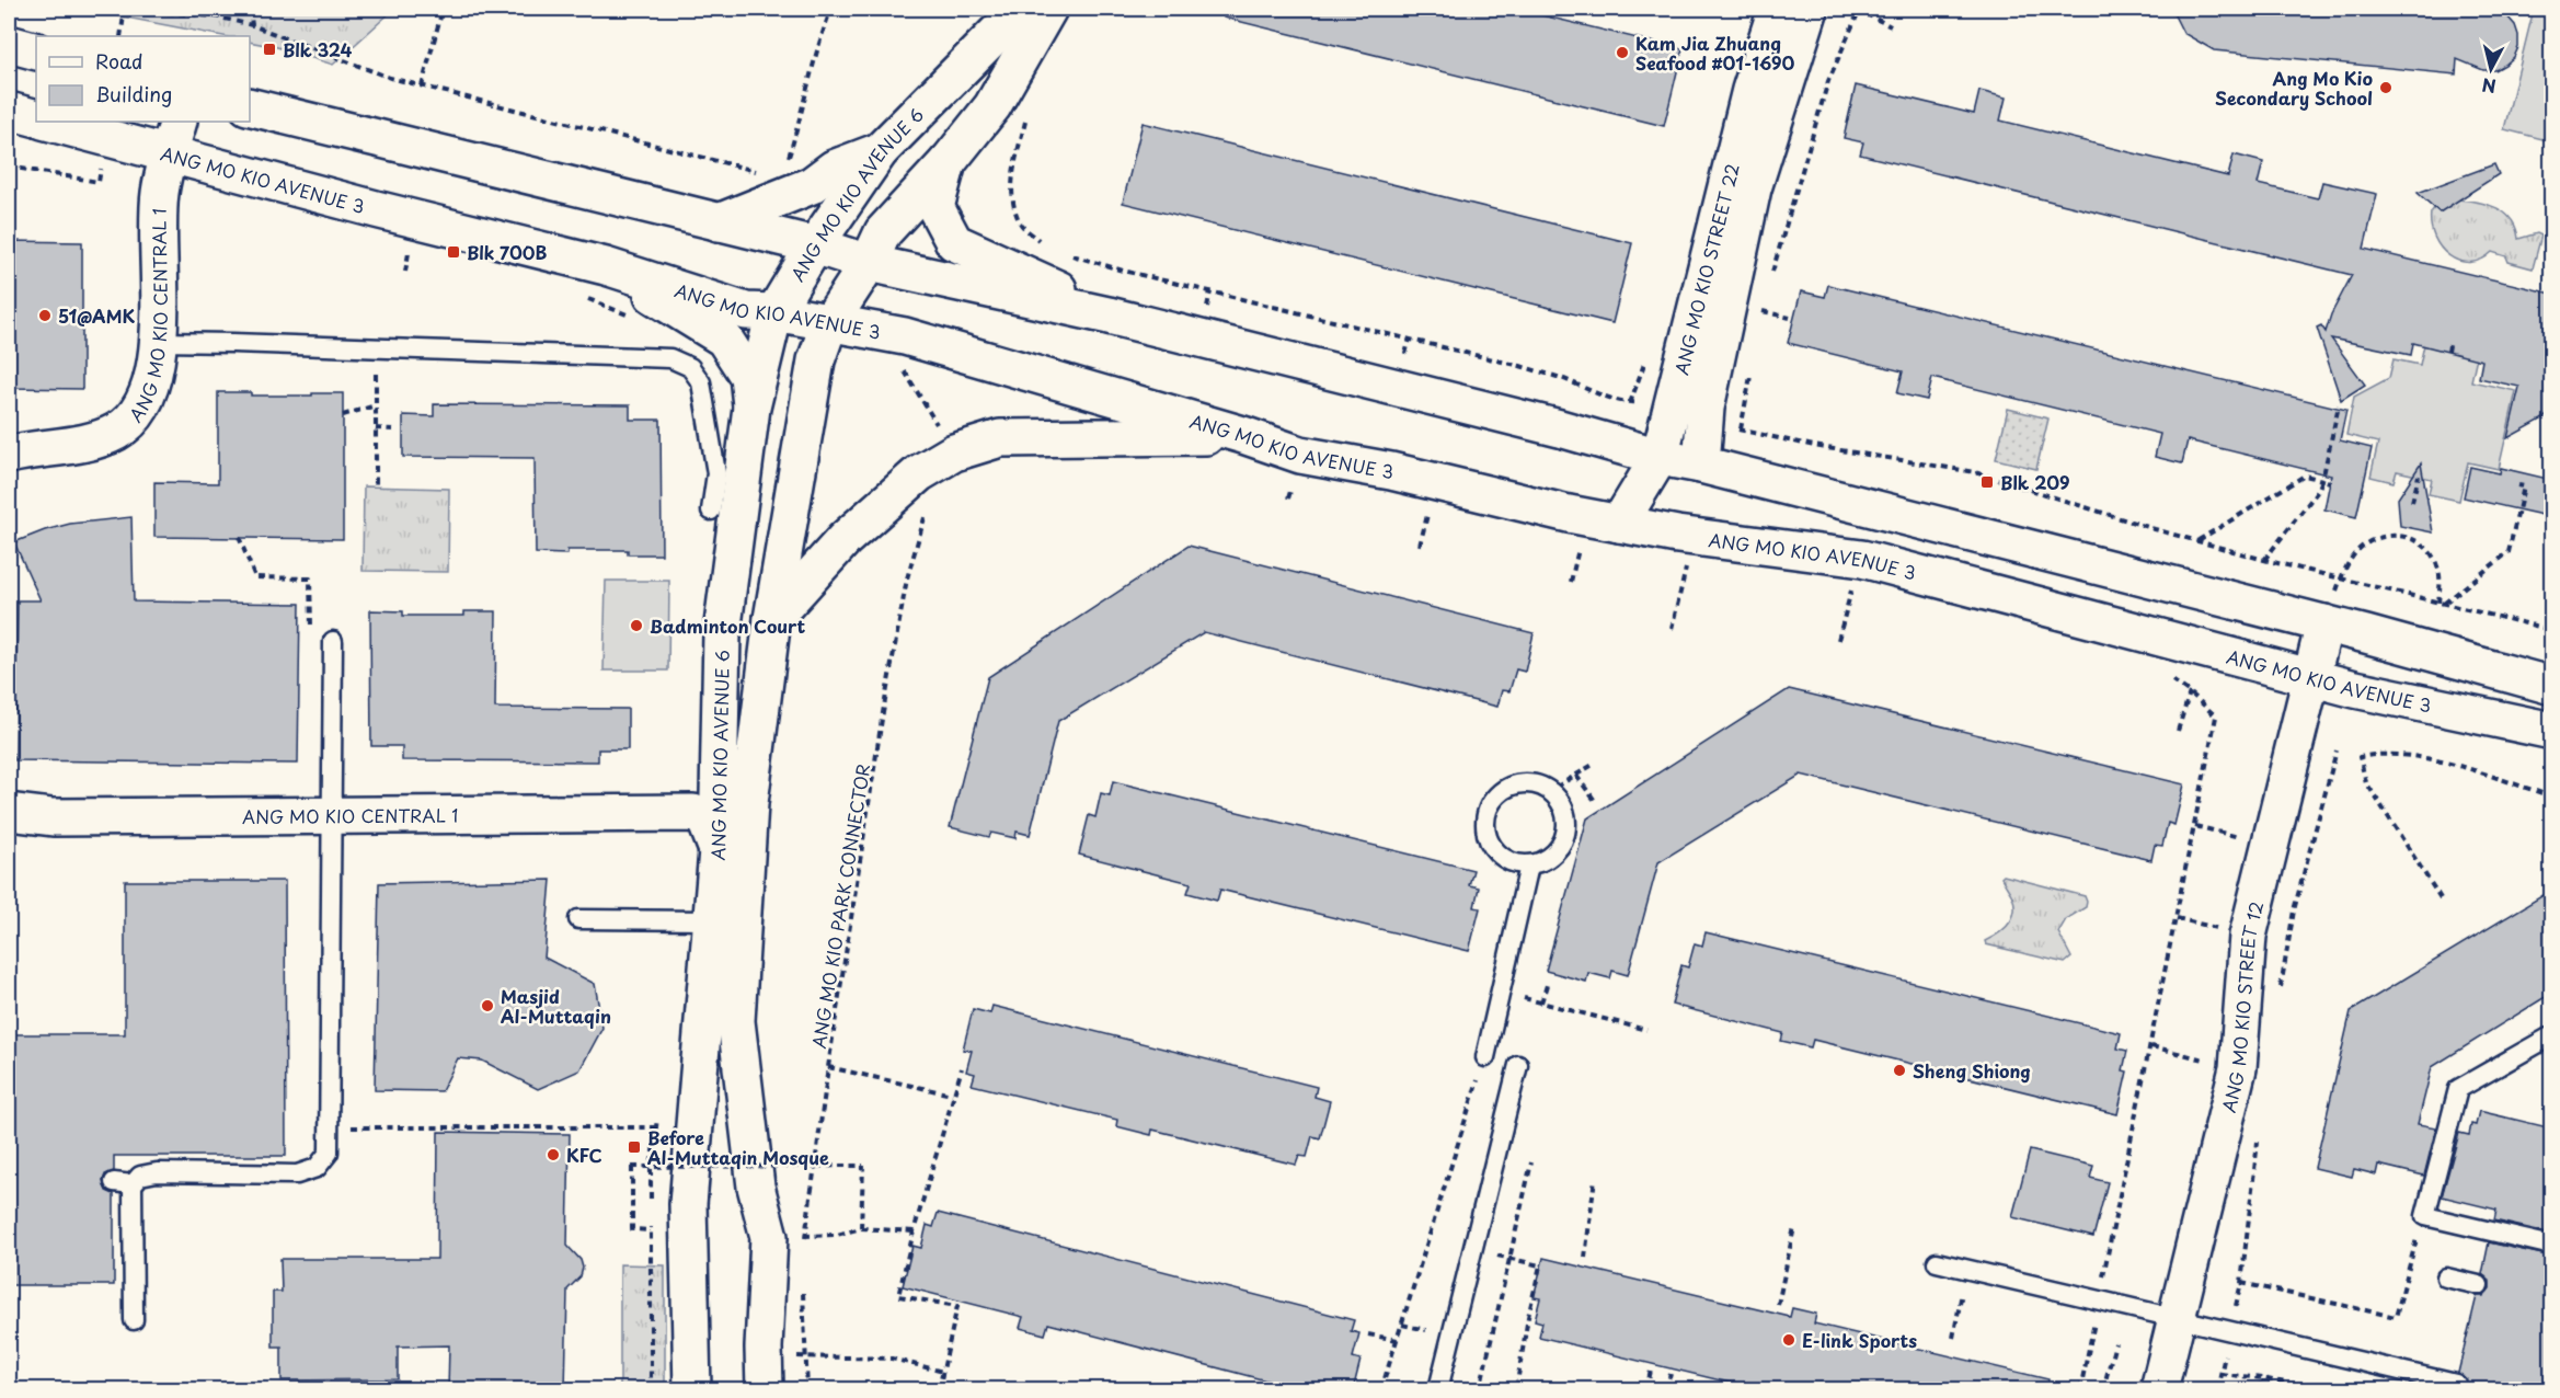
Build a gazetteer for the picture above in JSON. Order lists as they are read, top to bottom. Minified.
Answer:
{"streets":{"main road":["ANG MO KIO AVENUE 3","ANG MO KIO AVENUE 6","ANG MO KIO STREET 22","ANG MO KIO CENTRAL 1","ANG MO KIO STREET 12"],"path":["ANG MO KIO PARK CONNECTOR"]},"crossings":[["ANG MO KIO AVENUE 3","ANG MO KIO AVENUE 6"],["ANG MO KIO AVENUE 3","ANG MO KIO STREET 22"],["ANG MO KIO AVENUE 3","ANG MO KIO CENTRAL 1"],["ANG MO KIO AVENUE 3","ANG MO KIO STREET 12"],["ANG MO KIO AVENUE 6","ANG MO KIO CENTRAL 1"]],"places":{"transit":["Blk 324","Blk 700B","Blk 209","Before Al-Muttaqin Mosque"],"other":["Kam Jia Zhuang Seafood #01-1690","Ang Mo Kio Secondary School","51@AMK","Badminton Court","Masjid Al-Muttaqin","Sheng Shiong","KFC","E-link Sports"]},"legend":["Road","Building"],"north":"bottom"}
